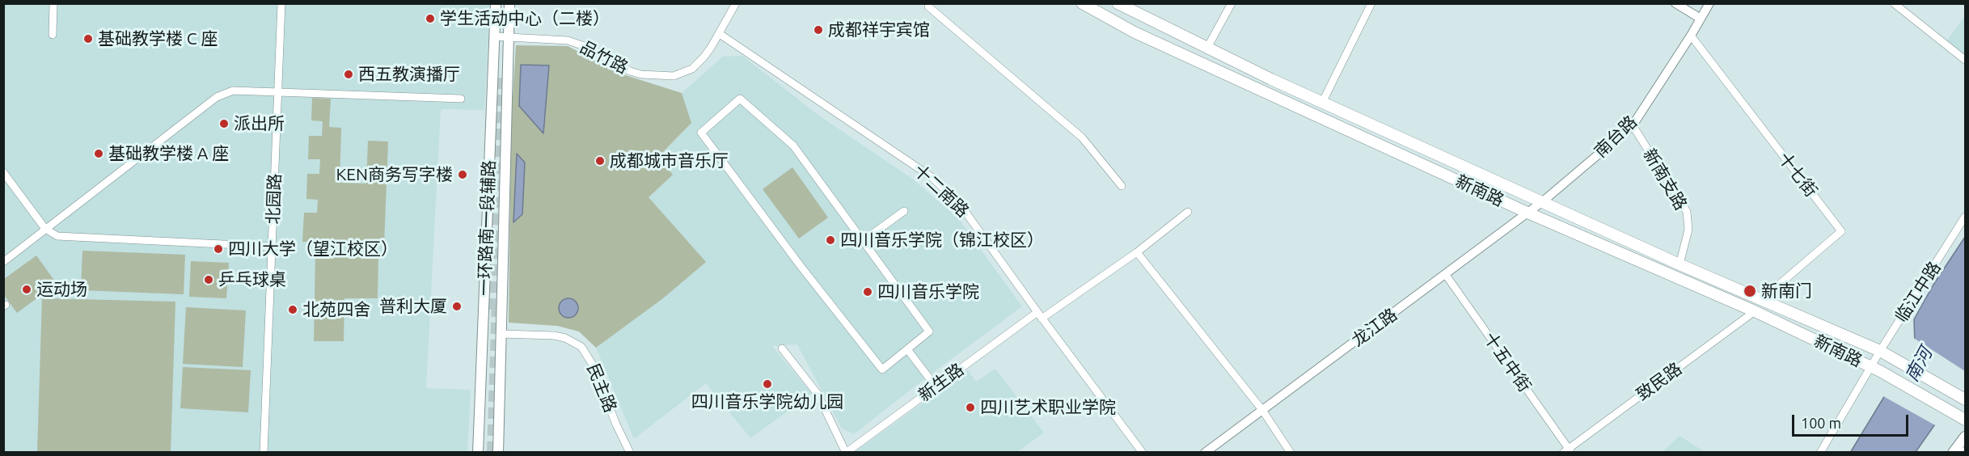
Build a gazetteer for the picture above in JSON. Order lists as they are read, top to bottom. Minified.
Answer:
{"streets":{"main road":["新南路","一环路南一段辅路"],"street":["品竹路","南台路","十七街","新南支路","十二南路","北园路","临江中路","龙江路","十五中街","致民路","新生路","民主路"]},"crossings":[["品竹路","十二南路"],["品竹路","一环路南一段辅路"],["南台路","十七街"],["南台路","新南支路"],["南台路","新南路"],["南台路","龙江路"],["十七街","新南路"],["新南支路","新南路"],["十二南路","新生路"],["新南路","临江中路"],["新南路","龙江路"],["新南路","致民路"],["一环路南一段辅路","民主路"],["龙江路","十五中街"],["十五中街","致民路"]],"water":["南河"],"places":["学生活动中心（二楼）","成都祥宇宾馆","基础教学楼 C 座","西五教演播厅","派出所","基础教学楼 A 座","成都城市音乐厅","KEN商务写字楼","四川音乐学院（锦江校区）","四川大学（望江校区）","乒乓球桌","运动场","新南门","四川音乐学院","普利大厦","北苑四舍","四川音乐学院幼儿园","四川艺术职业学院"],"scale_bar":"100 m"}
